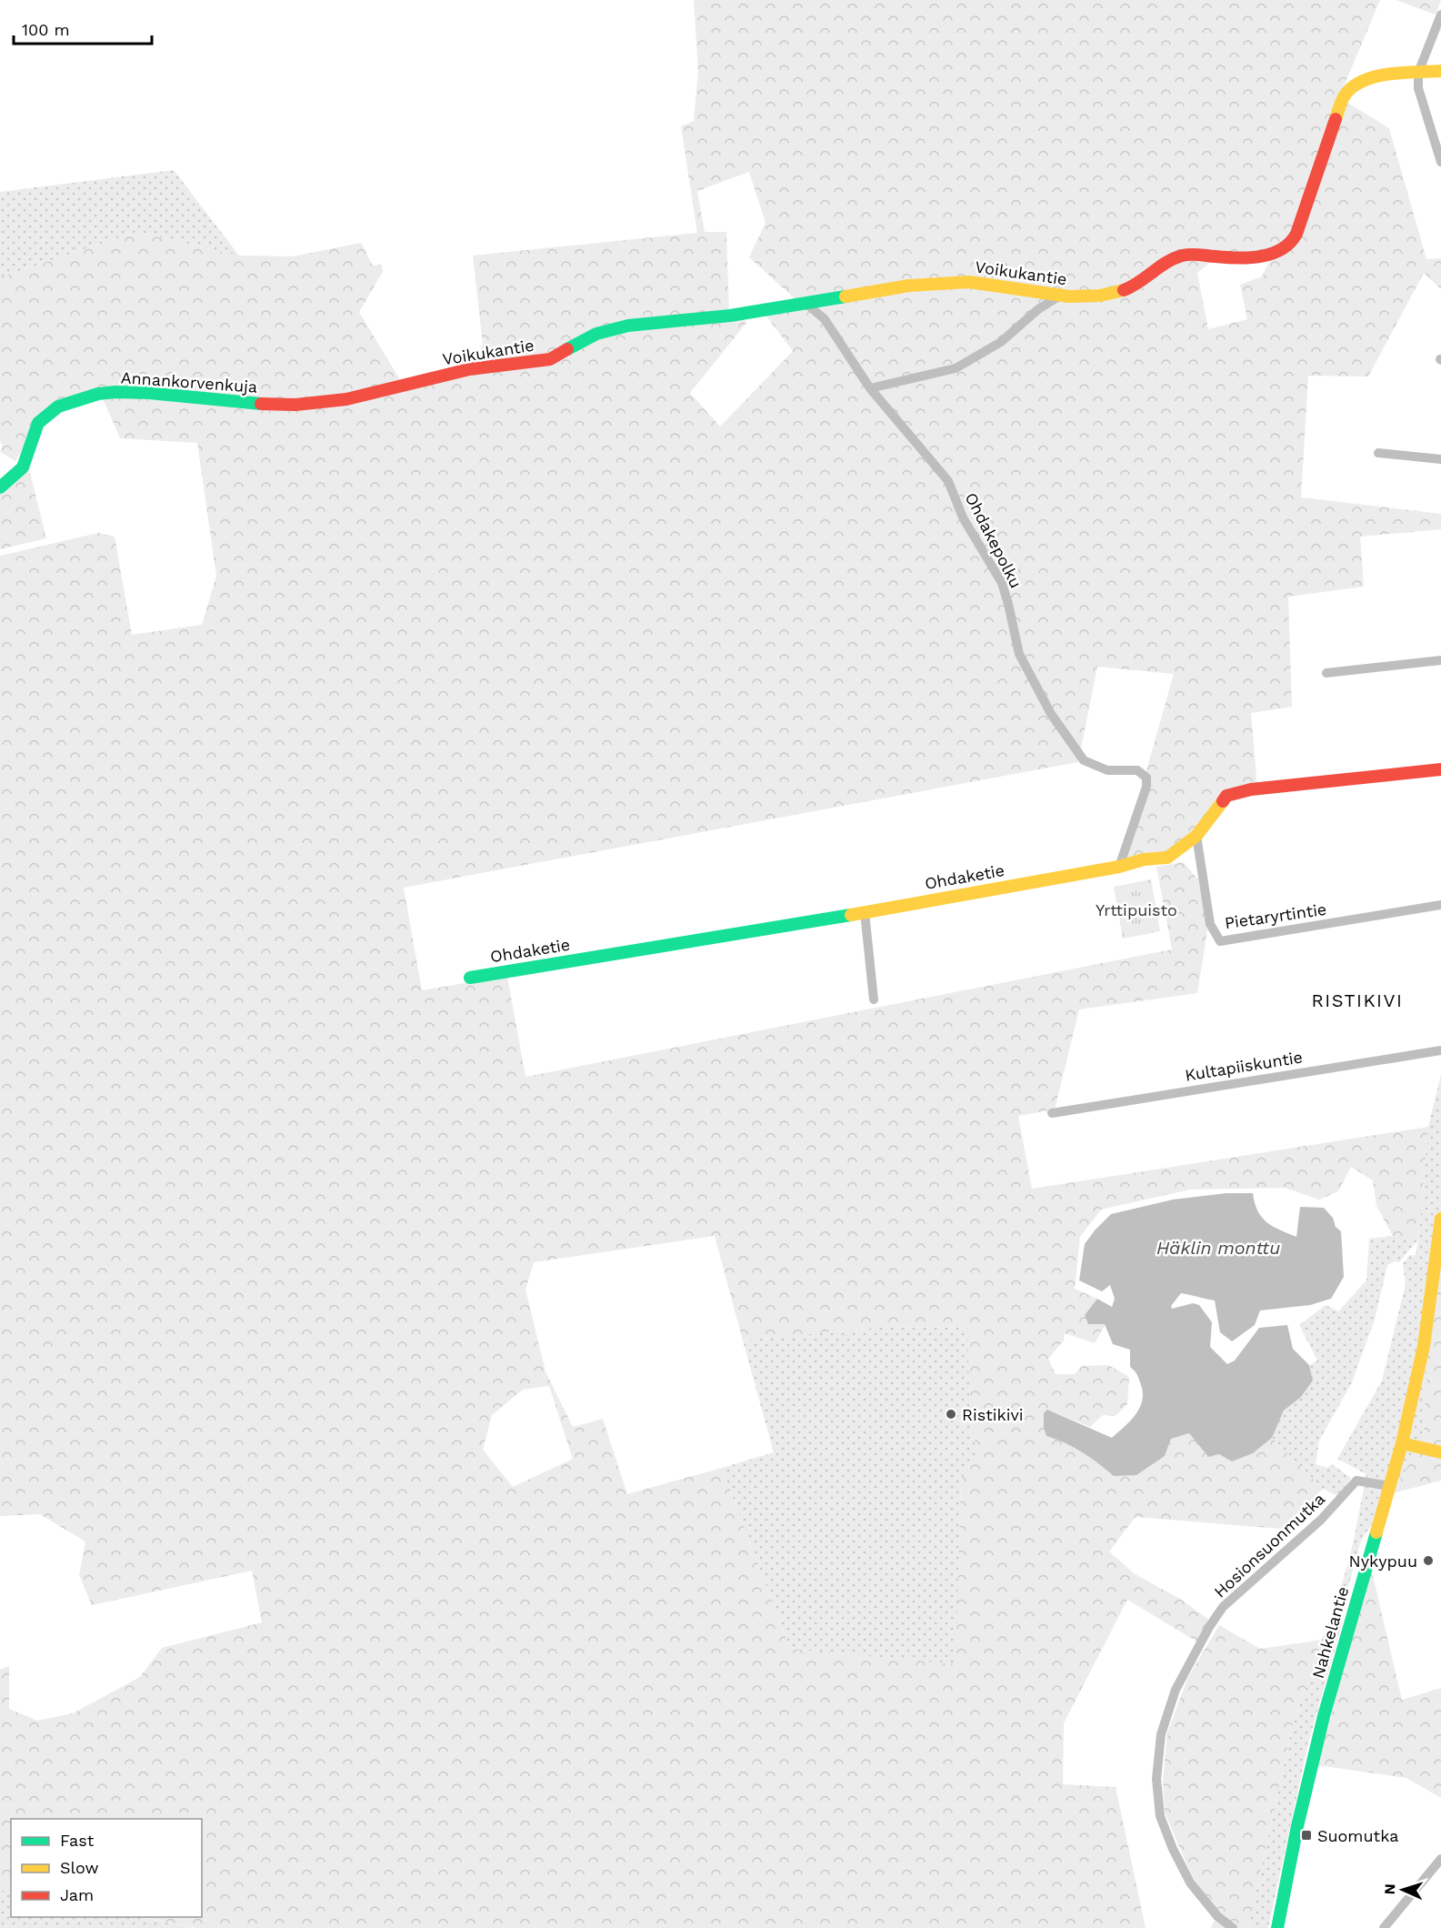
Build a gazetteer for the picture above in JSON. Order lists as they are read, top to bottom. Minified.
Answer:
{"streets":{"street":["Voikukantie","Annankorvenkuja","Ohdakepolku","Ohdaketie","Pietaryrtintie","Kultapiiskuntie","Hosionsuonmutka","Nahkelantie"]},"crossings":[["Voikukantie","Annankorvenkuja"],["Voikukantie","Ohdakepolku"],["Ohdakepolku","Ohdaketie"],["Ohdaketie","Pietaryrtintie"],["Hosionsuonmutka","Nahkelantie"]],"districts":["RISTIKIVI"],"water":["Häklin monttu"],"parks":["Yrttipuisto"],"places":{"other":["Ristikivi","Nykypuu"],"transit":["Suomutka"]},"legend":["Fast","Slow","Jam"],"scale_bar":"100 m","north":"left"}
